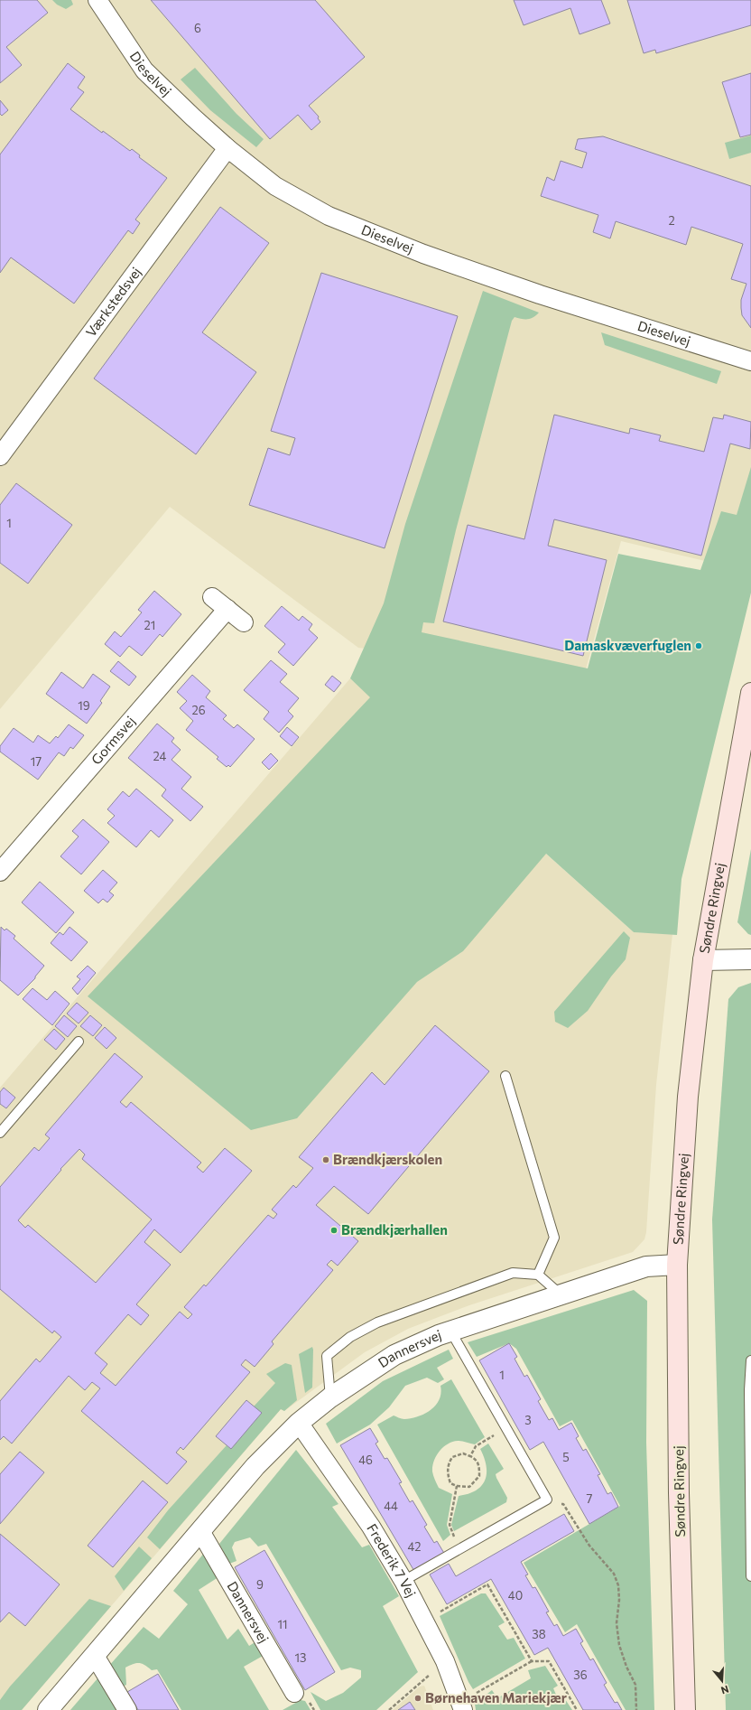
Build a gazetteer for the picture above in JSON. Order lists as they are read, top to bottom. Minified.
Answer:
{"streets":{"main road":["Søndre Ringvej"],"street":["Dieselvej","Værkstedsvej","Gormsvej","Dannersvej","Frederik 7 Vej"]},"crossings":[["Dieselvej","Værkstedsvej"],["Søndre Ringvej","Dannersvej"],["Dannersvej","Frederik 7 Vej"]],"places":["Damaskvæverfuglen","Brændkjærskolen","Brændkjærhallen","Børnehaven Mariekjær"],"house_numbers":["6","2","1","21","19","26","24","17","1","3","5","46","7","44","42","9","40","11","38","13","36"],"north":"bottom"}
